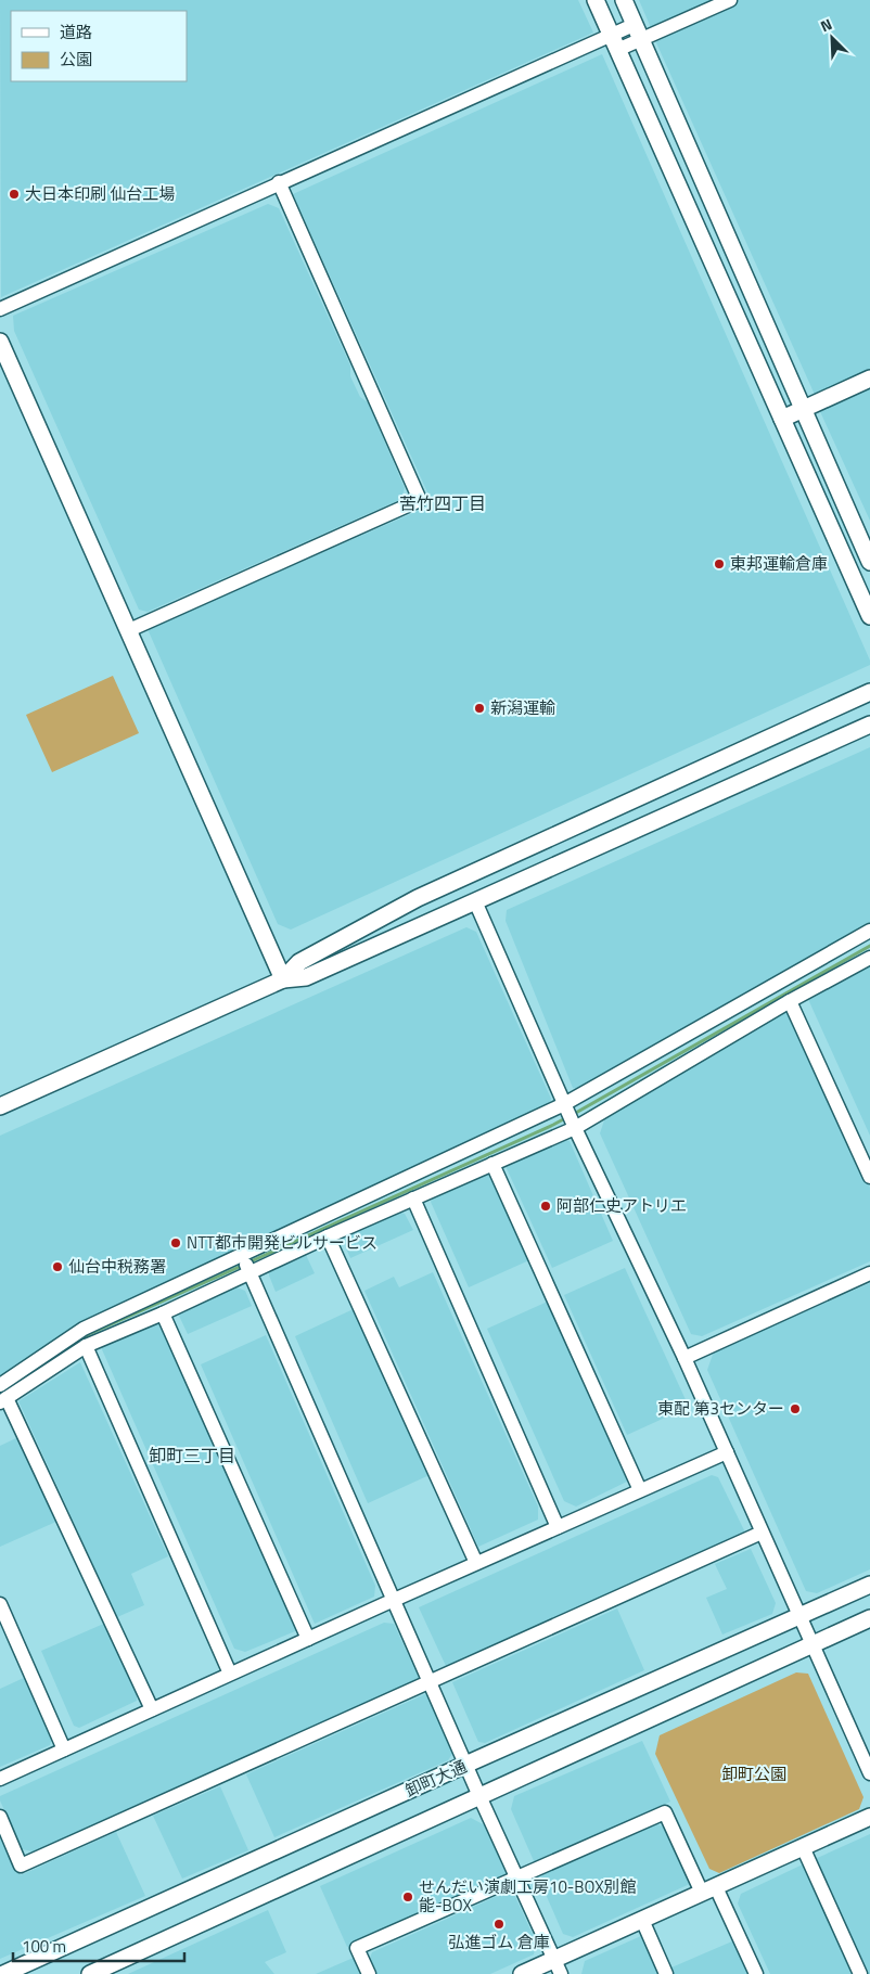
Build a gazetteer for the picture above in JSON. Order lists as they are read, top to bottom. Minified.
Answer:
{"streets":{"street":["卸町大通"]},"districts":["苦竹四丁目","卸町三丁目"],"parks":["卸町公園"],"places":["大日本印刷 仙台工場","東邦運輸倉庫","新潟運輸","阿部仁史アトリエ","NTT都市開発ビルサービス","仙台中税務署","東配 第3センター","せんだい演劇工房10-BOX別館 能-BOX","弘進ゴム 倉庫"],"legend":["道路","公園"],"scale_bar":"100 m","north":"top left"}
